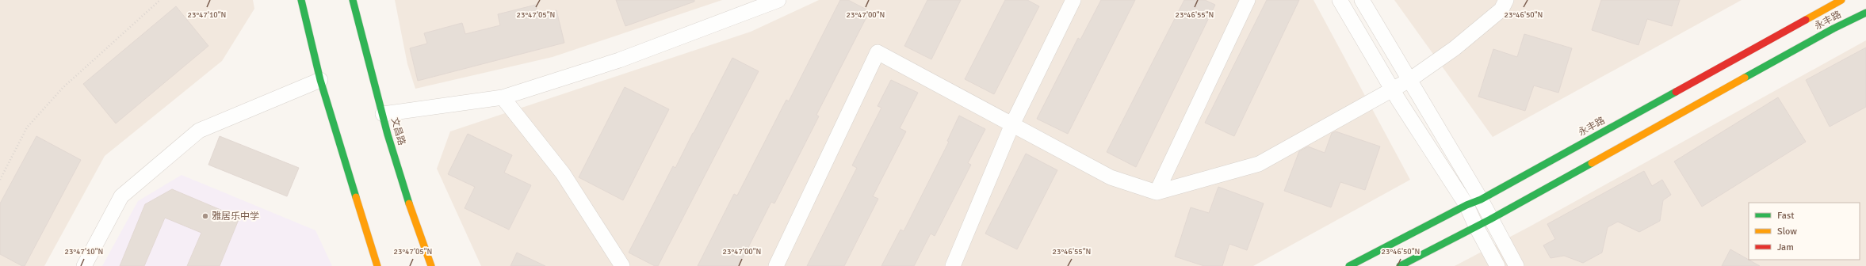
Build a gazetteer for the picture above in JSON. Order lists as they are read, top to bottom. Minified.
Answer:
{"streets":{"street":["永丰路","文昌路"]},"places":["雅居乐中学"],"legend":["Fast","Slow","Jam"],"coordinates":["23°47'10\"N","23°47'05\"N","23°47'00\"N","23°46'55\"N","23°46'50\"N"]}
